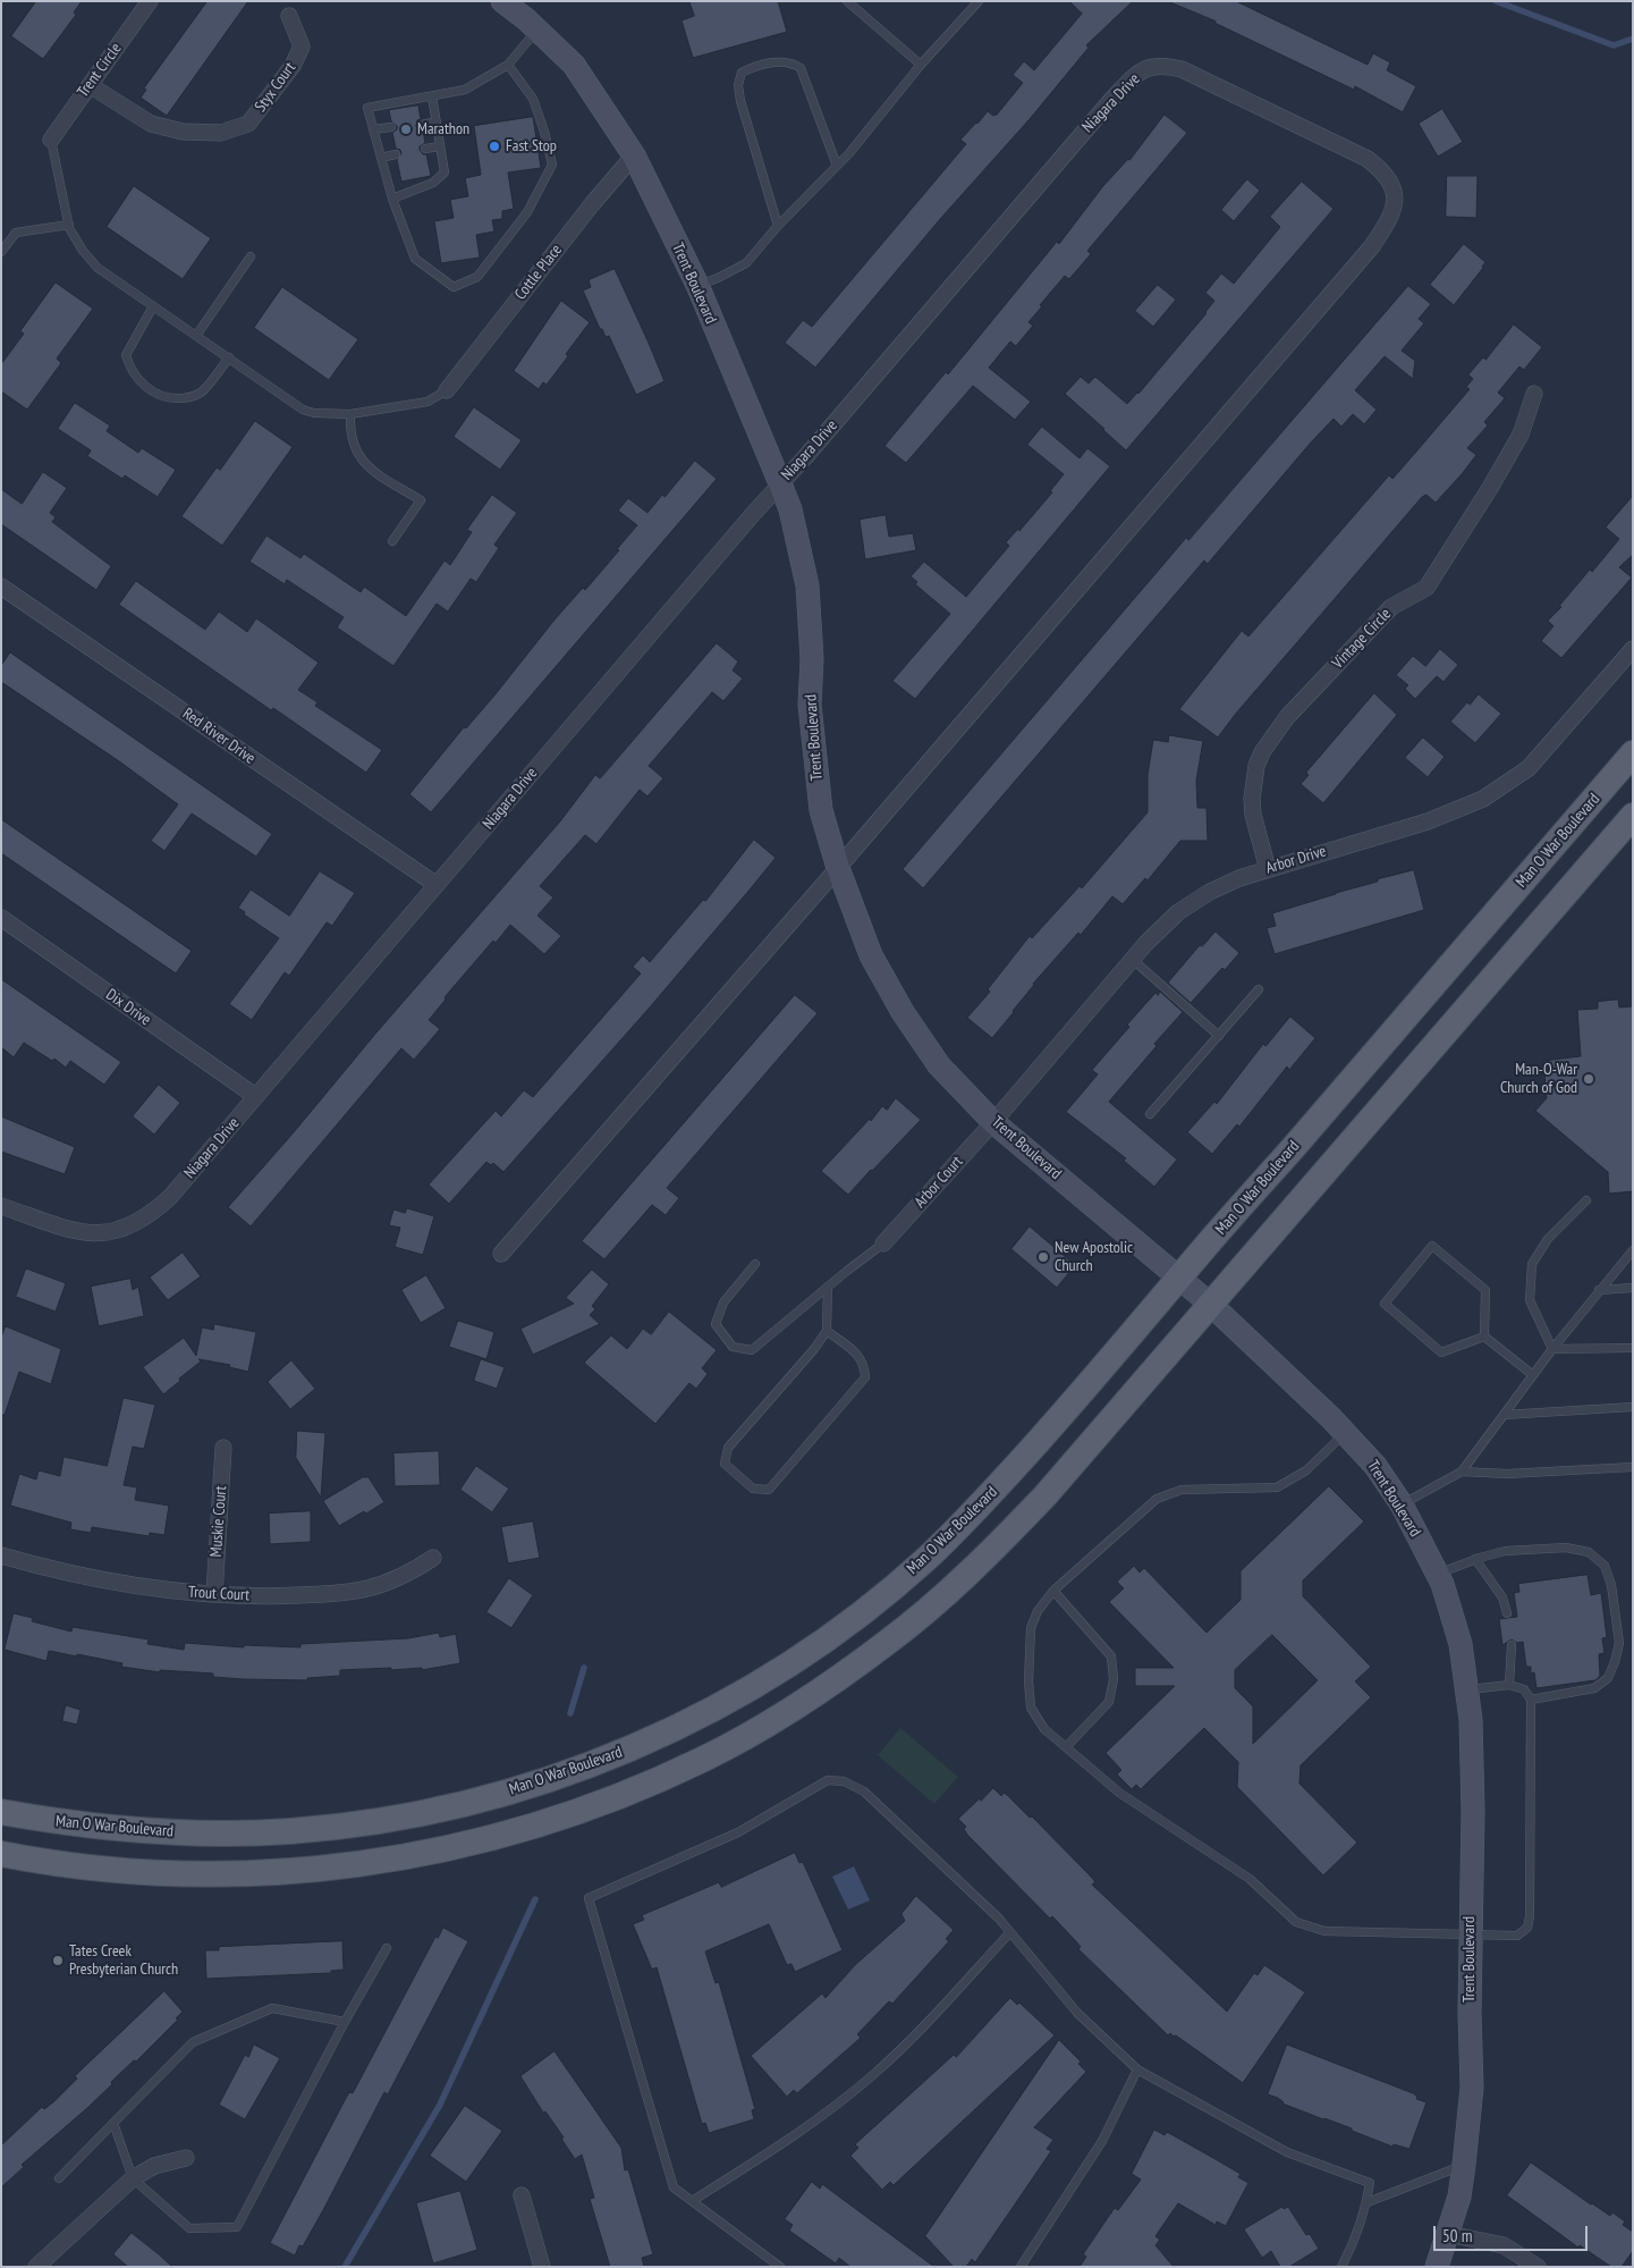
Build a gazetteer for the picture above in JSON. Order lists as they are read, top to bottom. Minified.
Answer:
{"streets":{"main road":["Man O War Boulevard"],"street":["Trent Circle","Styx Court","Niagara Drive","Cottle Place","Trent Boulevard","Vintage Circle","Red River Drive","Arbor Drive","Dix Drive","Arbor Court","Muskie Court","Trout Court"]},"crossings":[["Trent Circle","Styx Court"],["Niagara Drive","Trent Boulevard"],["Niagara Drive","Red River Drive"],["Niagara Drive","Dix Drive"],["Cottle Place","Trent Boulevard"],["Trent Boulevard","Man O War Boulevard"],["Trent Boulevard","Arbor Drive"],["Trent Boulevard","Arbor Court"],["Vintage Circle","Arbor Drive"],["Arbor Drive","Arbor Court"],["Muskie Court","Trout Court"]],"places":["Marathon","Fast Stop","Man-O-War Church of God","New Apostolic Church","Tates Creek Presbyterian Church"],"scale_bar":"50 m"}
